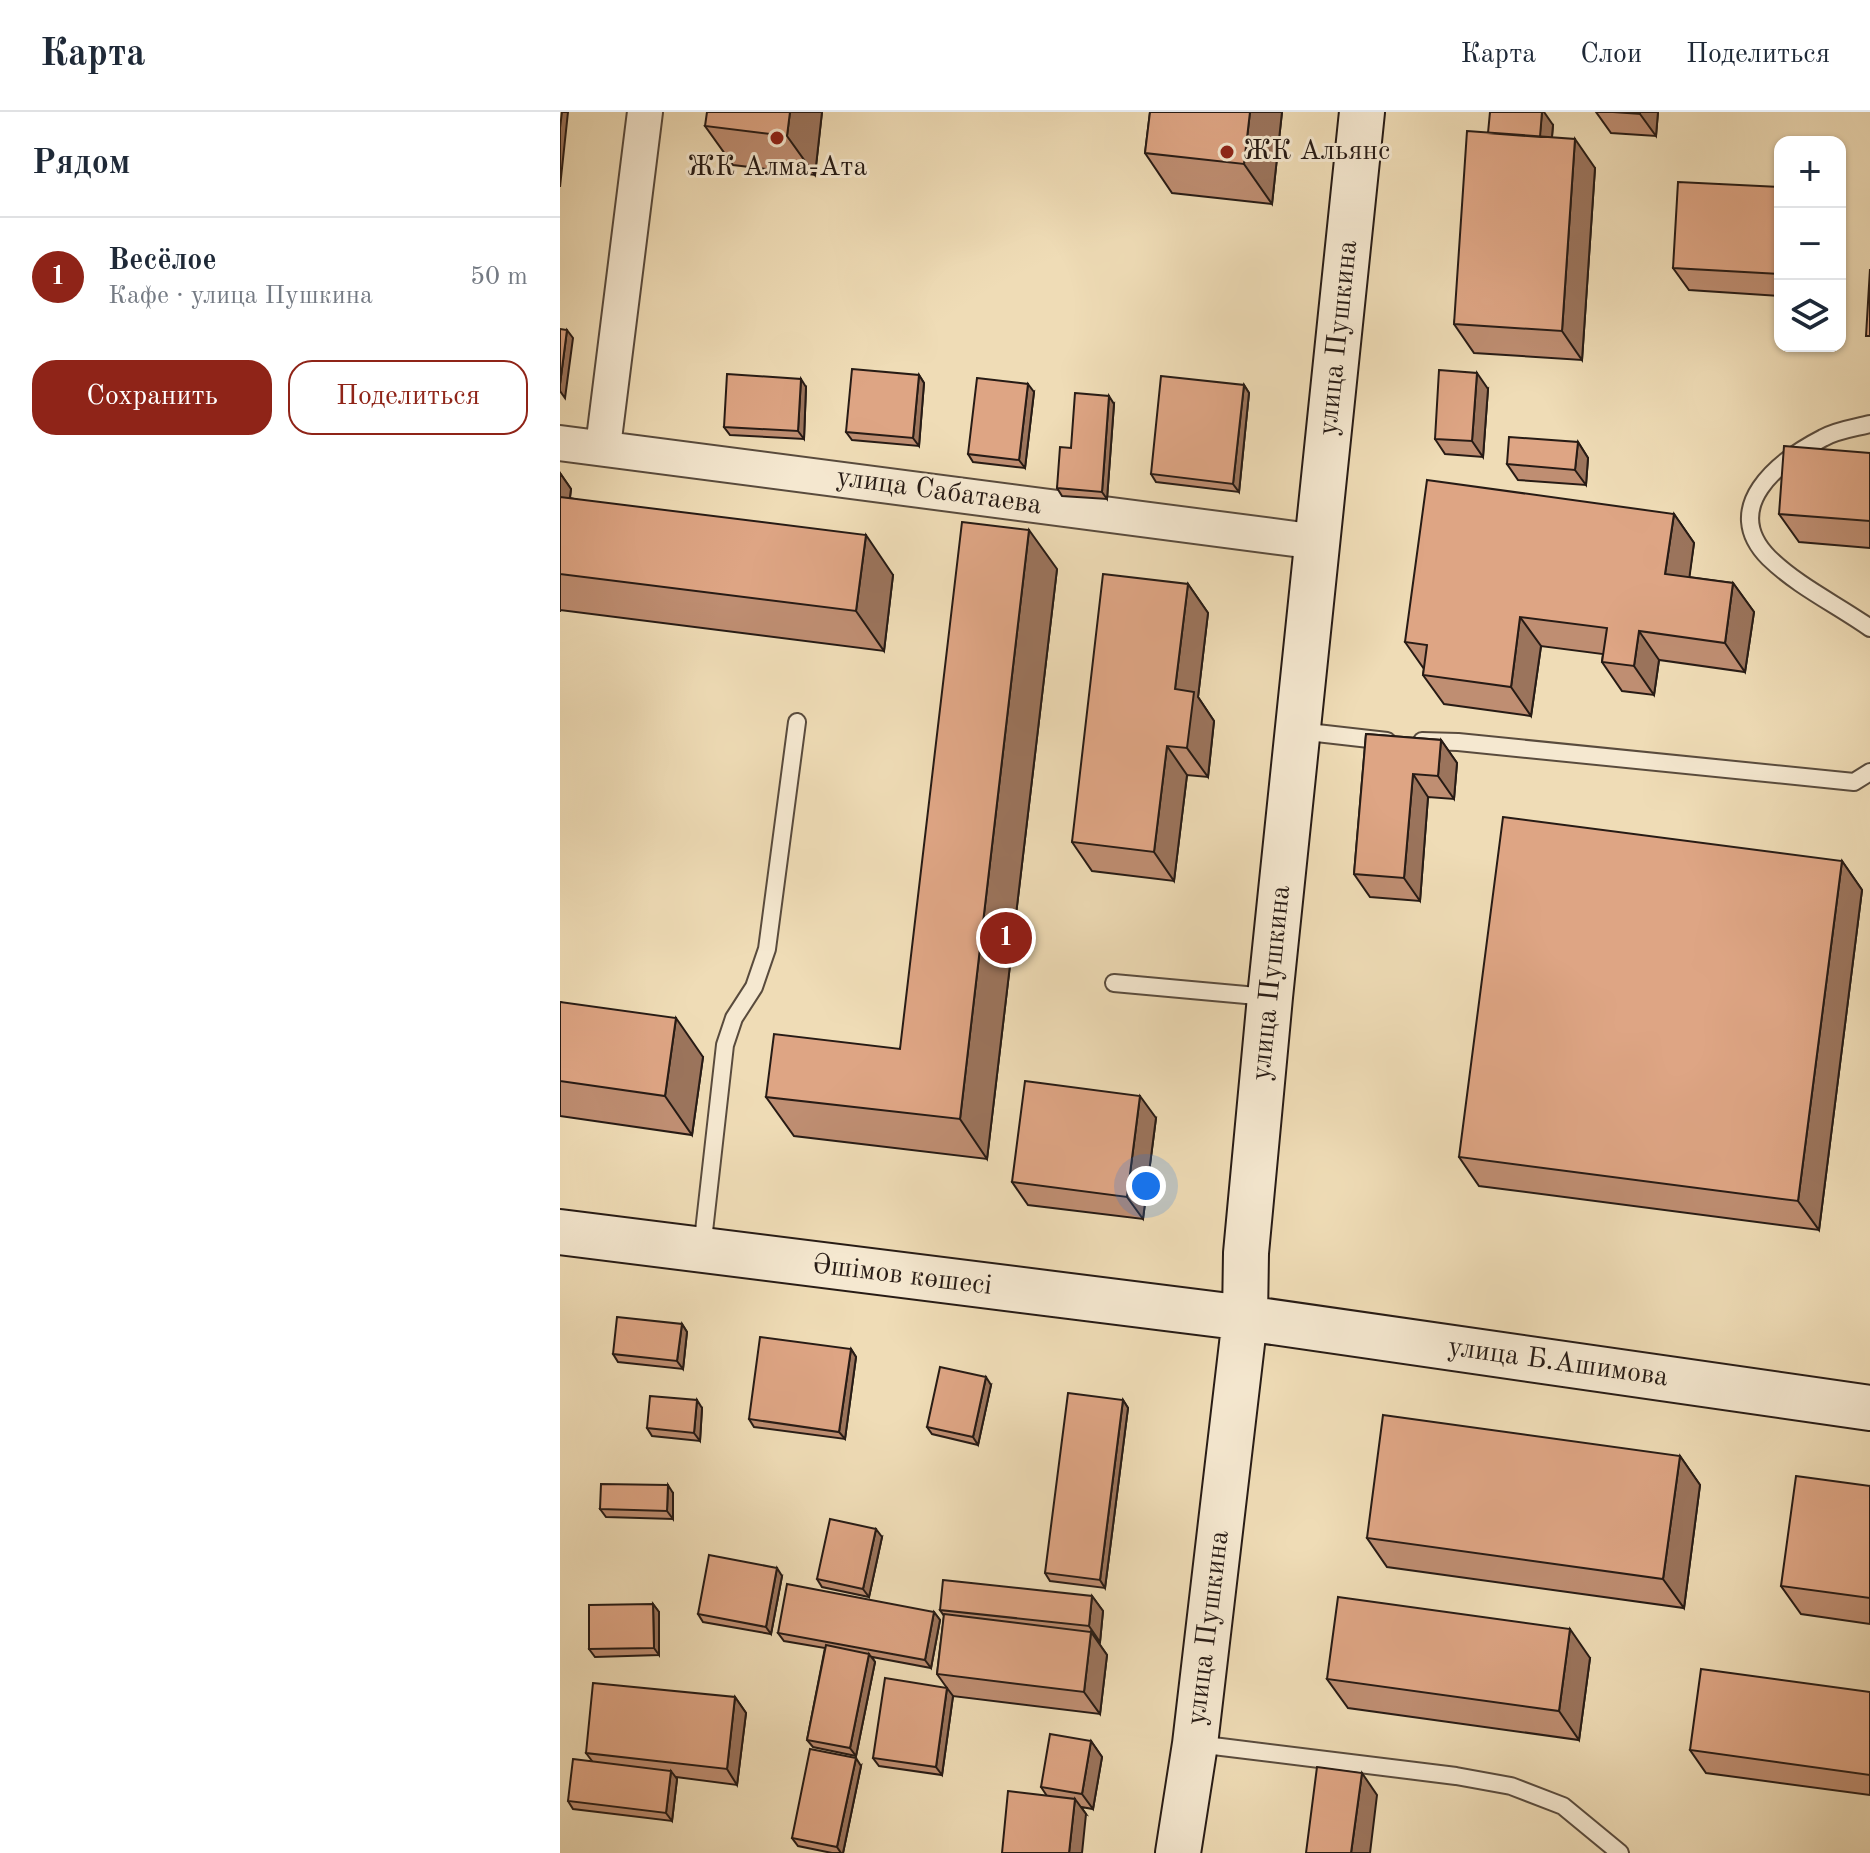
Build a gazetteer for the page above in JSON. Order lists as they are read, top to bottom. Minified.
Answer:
{"streets":{"street":["улица Пушкина","улица Сабатаева","Әшімов көшесі","улица Б.Ашимова"]},"crossings":[["улица Пушкина","улица Сабатаева"],["улица Пушкина","Әшімов көшесі"],["улица Пушкина","улица Б.Ашимова"],["Әшімов көшесі","улица Б.Ашимова"]],"places":["ЖК Алма-Ата","ЖК Альянс"],"page":{"header":"Карта","nav":["Карта","Слои","Поделиться"],"heading":"Рядом","map_buttons":["+","−"],"list":[{"mark":"1","name":"Весёлое","note":"Кафе · улица Пушкина","value":"50 m"}],"buttons":["Сохранить","Поделиться"],"pins":"1"}}
